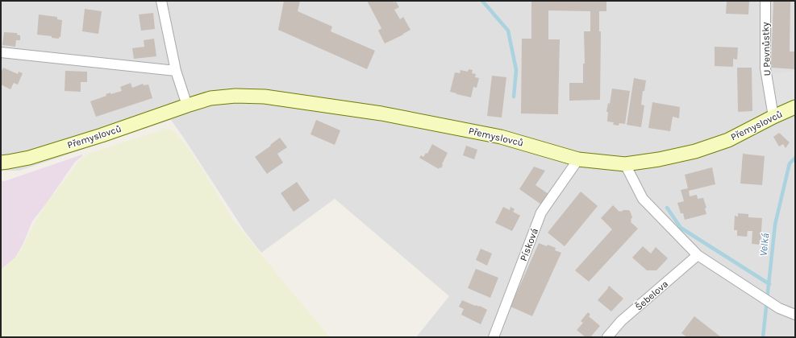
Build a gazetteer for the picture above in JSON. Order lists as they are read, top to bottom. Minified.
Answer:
{"streets":{"street":["U Pevnůstky","Přemyslovců","Písková","Šebelova"]},"crossings":[["U Pevnůstky","Přemyslovců"],["Přemyslovců","Písková"]],"water":["Velká"]}
